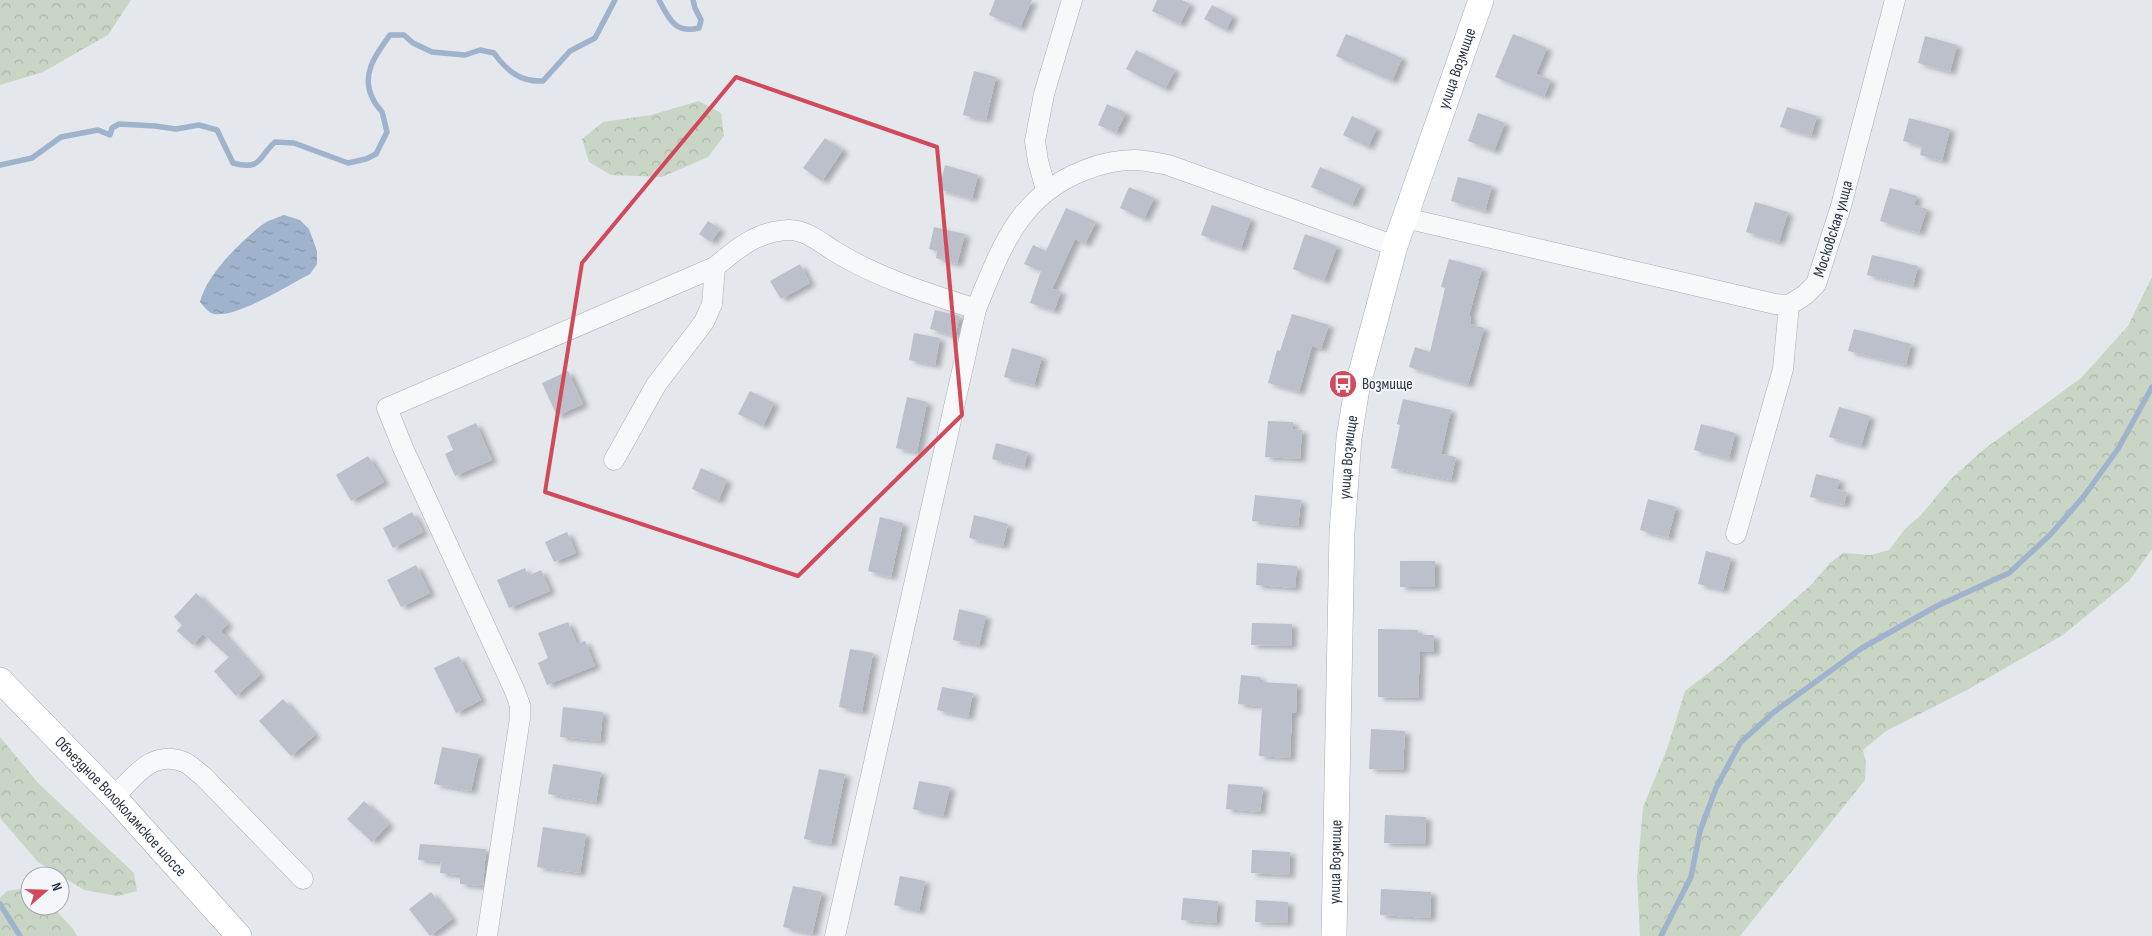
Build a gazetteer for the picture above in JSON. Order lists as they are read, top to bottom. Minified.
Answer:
{"streets":{"main road":["улица Возмище","Объездное Волоколамское шоссе"],"street":["Московская улица"]},"places":{"bus stop":["Возмище"]},"north":"right"}
